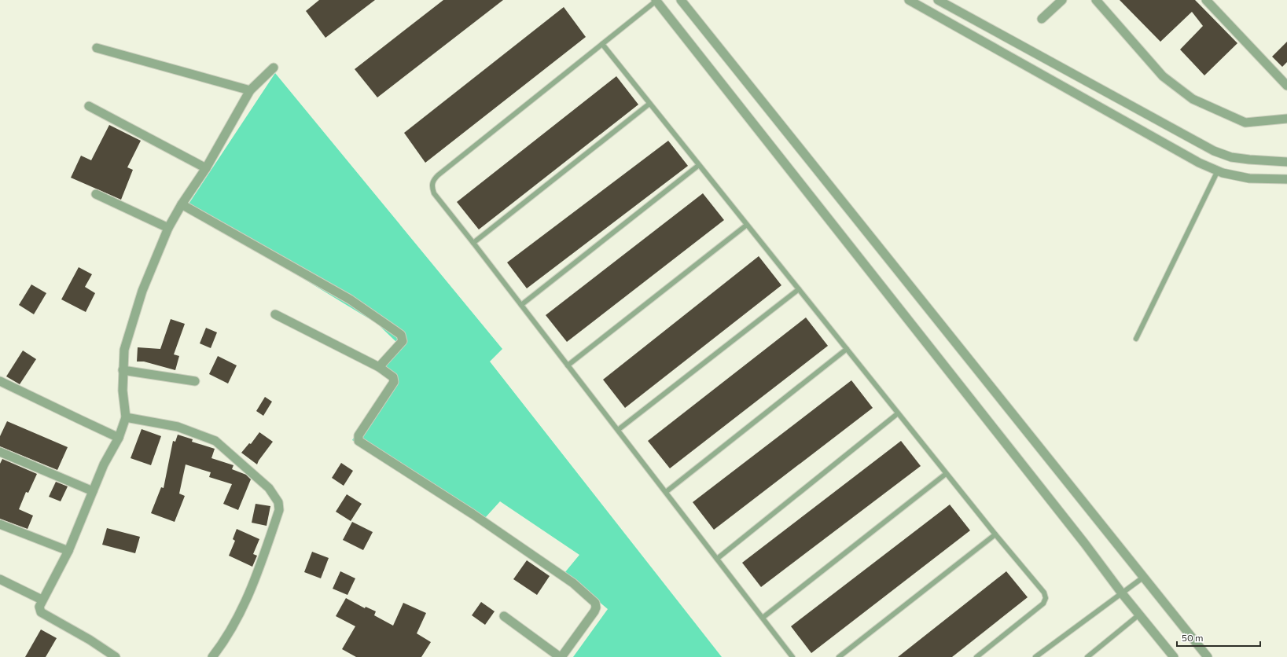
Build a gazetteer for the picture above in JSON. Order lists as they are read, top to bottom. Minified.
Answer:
{"scale_bar":"50 m"}
